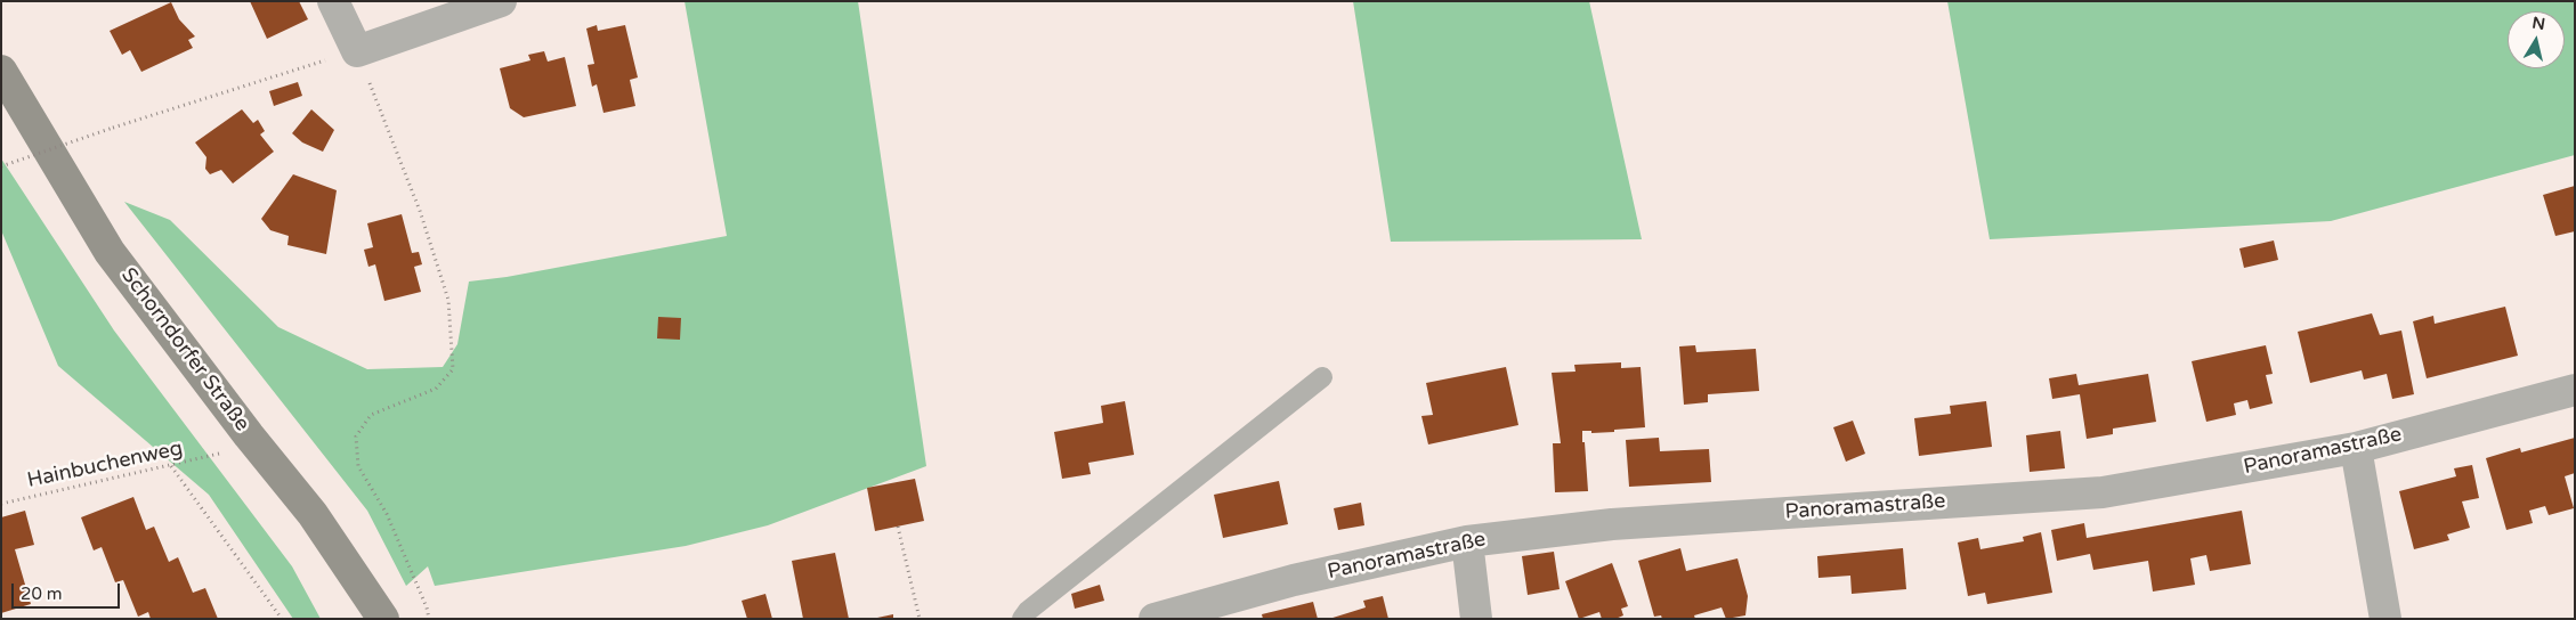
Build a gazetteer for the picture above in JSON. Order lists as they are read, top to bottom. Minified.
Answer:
{"streets":{"street":["Schorndorfer Straße","Panoramastraße"],"path":["Hainbuchenweg"]},"scale_bar":"20 m","north":"top"}
